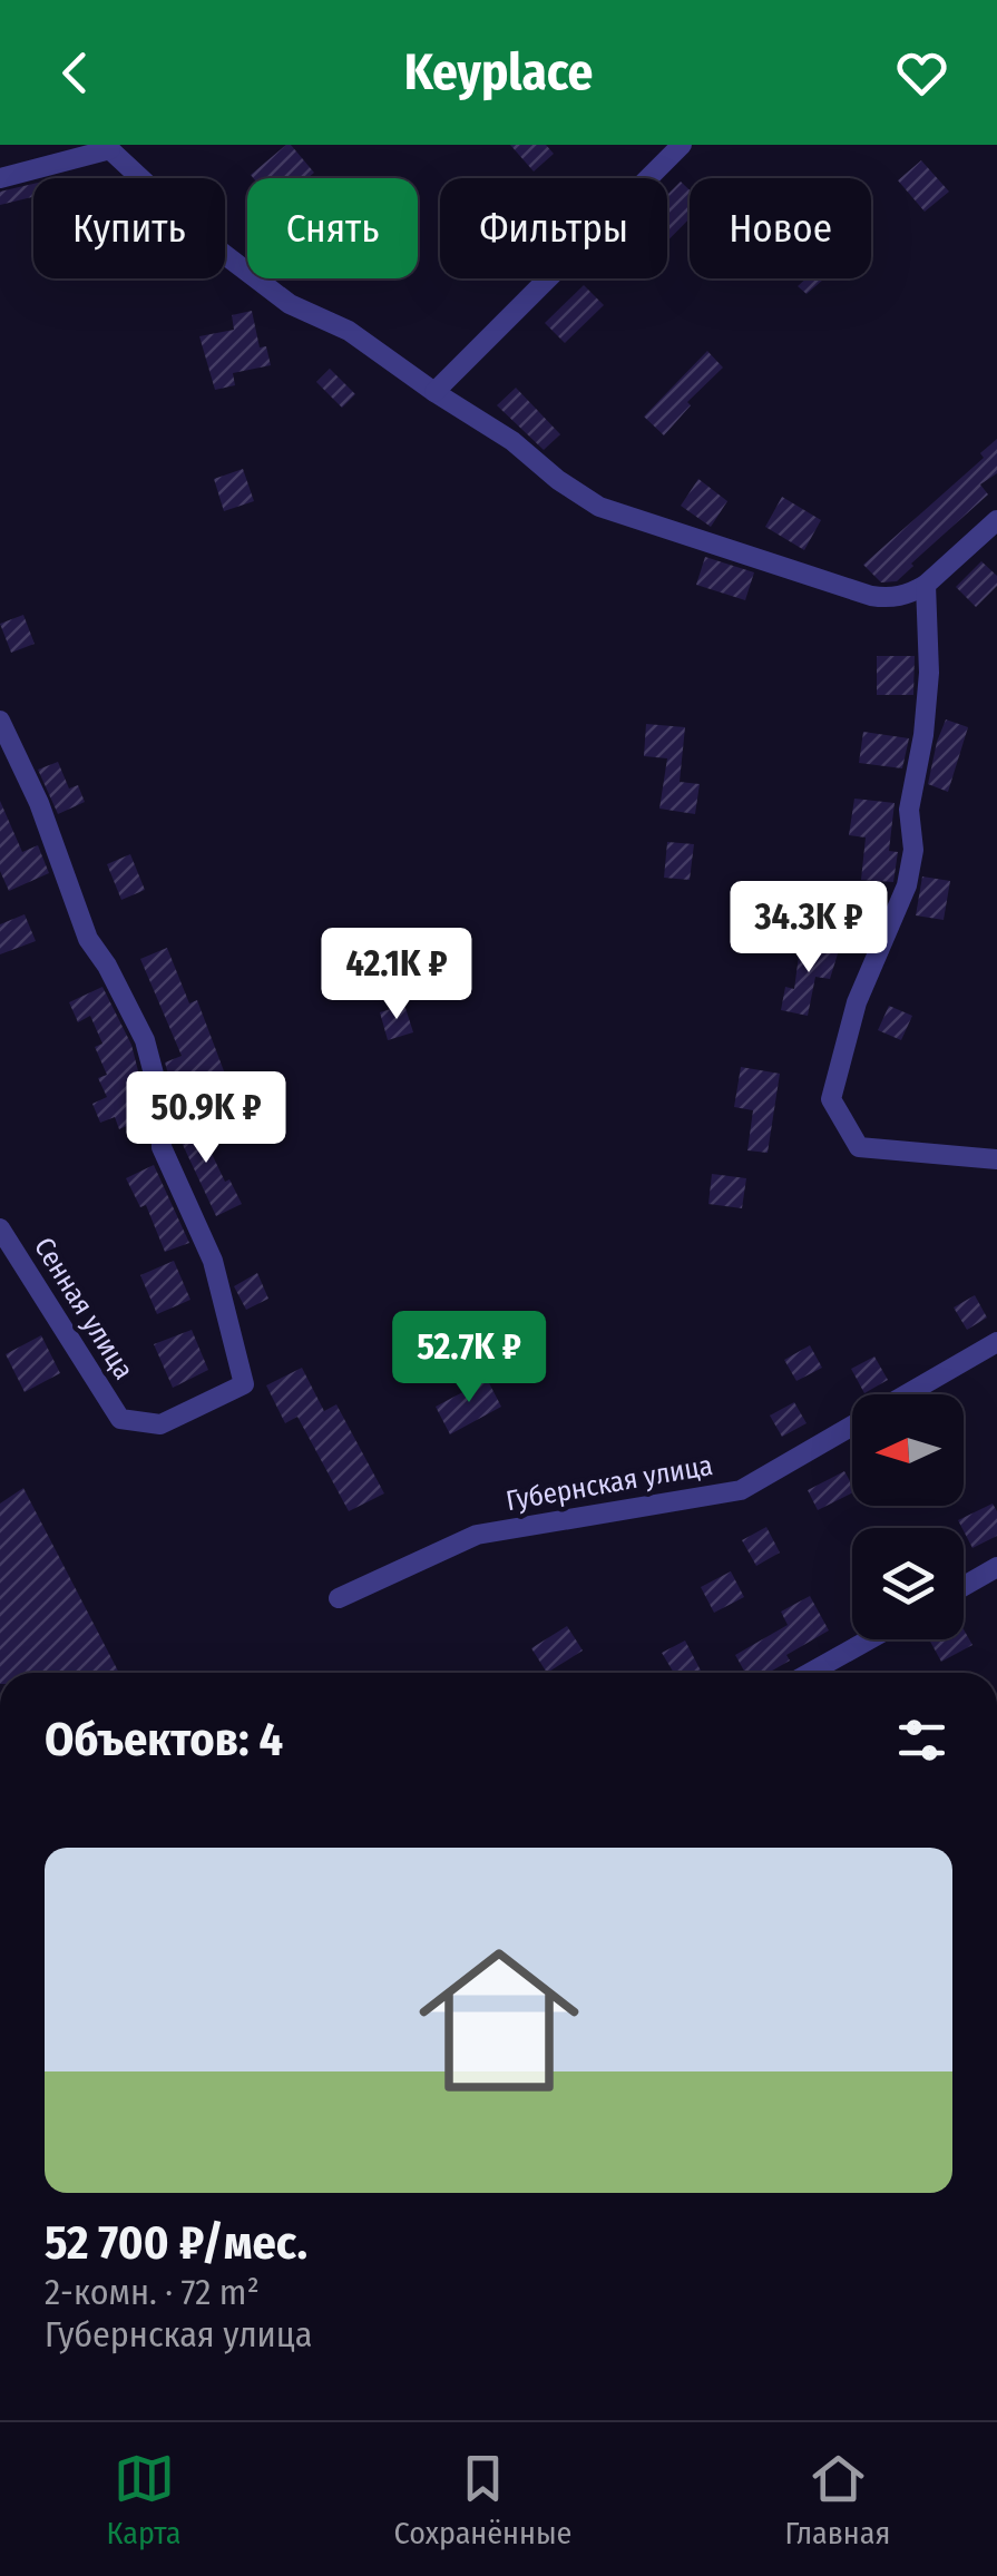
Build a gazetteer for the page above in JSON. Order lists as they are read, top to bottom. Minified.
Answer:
{"streets":{"street":["Сенная улица","Губернская улица"]},"north":"left","page":{"header":"Keyplace","chip":["Купить","Снять","Фильтры","Новое"],"price":["34.3K ₽","42.1K ₽","50.9K ₽","52.7K ₽"],"heading":"Объектов: 4","list":[{"name":"52 700 ₽/мес.","note":"2-комн. · 72 m² · Губернская улица"}],"tabs":["Карта","Сохранённые","Главная"]}}
